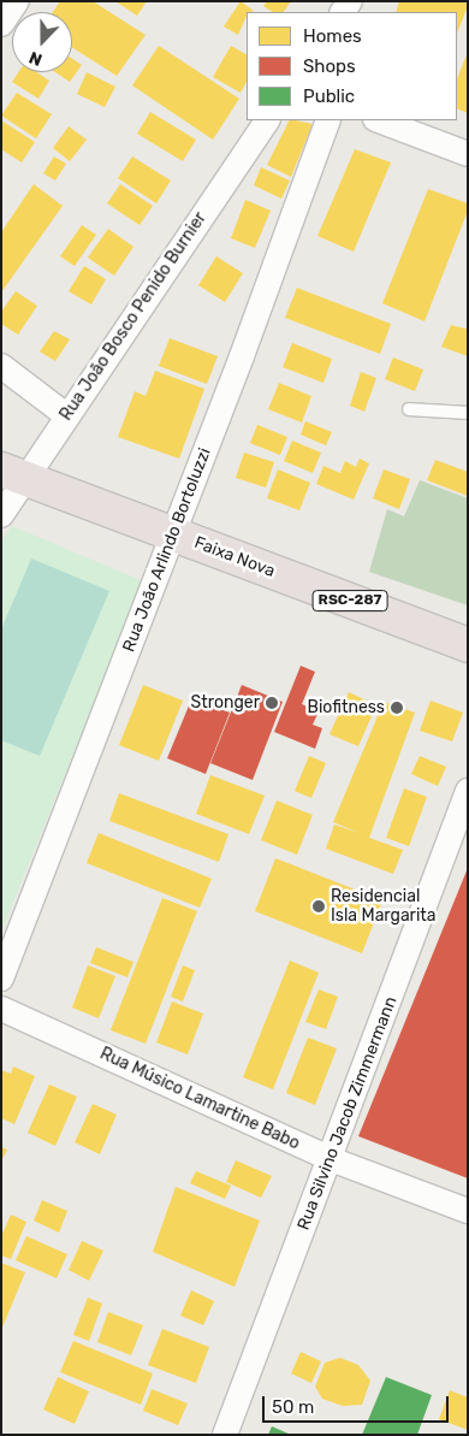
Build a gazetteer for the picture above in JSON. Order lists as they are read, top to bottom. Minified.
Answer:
{"streets":{"highway":["Faixa Nova","RSC-287"],"street":["Rua João Bosco Penido Burnier","Rua João Arlindo Bortoluzzi","Rua Músico Lamartine Babo","Rua Silvino Jacob Zimmermann"]},"crossings":[["Rua João Bosco Penido Burnier","Faixa Nova"],["Rua João Arlindo Bortoluzzi","Faixa Nova"],["Rua Músico Lamartine Babo","Rua Silvino Jacob Zimmermann"]],"places":["Stronger","Biofitness","Residencial Isla Margarita"],"legend":["Homes","Shops","Public"],"scale_bar":"50 m","north":"bottom"}
